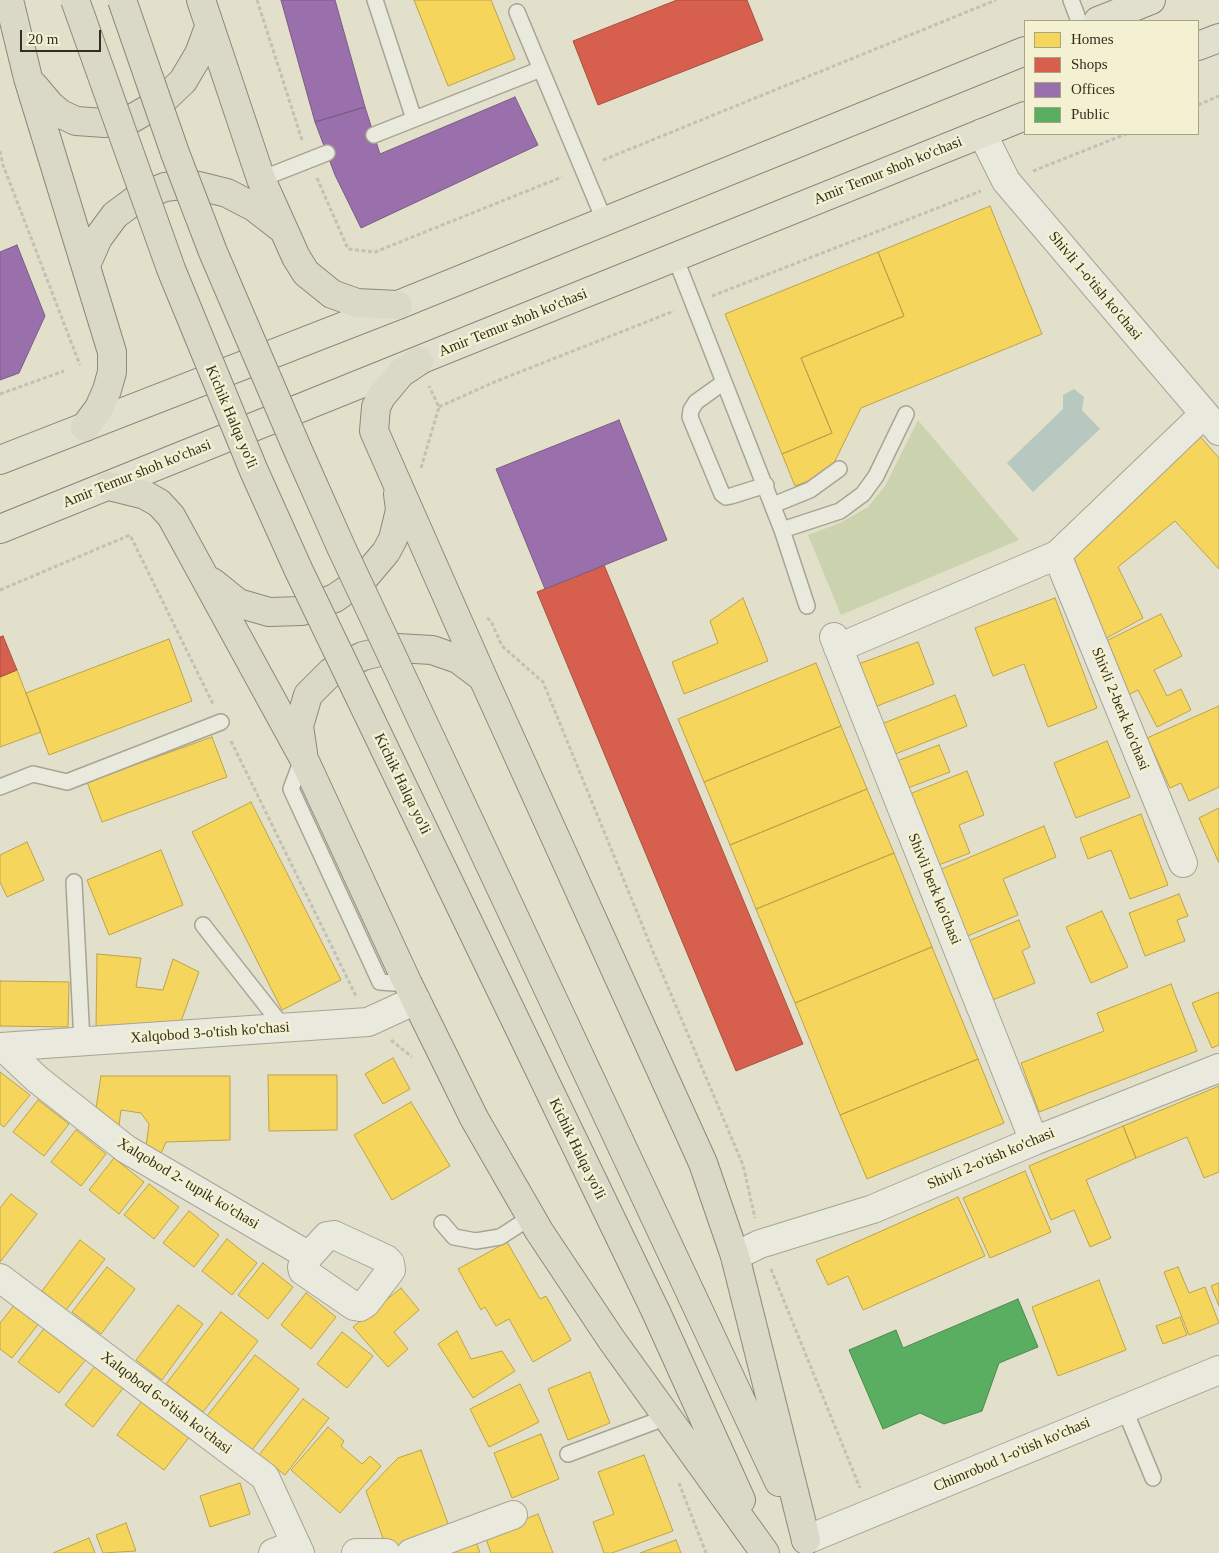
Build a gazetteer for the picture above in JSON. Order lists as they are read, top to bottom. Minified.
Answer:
{"streets":{"highway":["Kichik Halqa yo'li"],"main road":["Amir Temur shoh ko'chasi"],"street":["Shivli 1-o'tish ko'chasi","Shivli 2-berk ko'chasi","Shivli berk ko'chasi","Xalqobod 3-o'tish ko'chasi","Shivli 2-o'tish ko'chasi","Xalqobod 2- tupik ko'chasi","Xalqobod 6-o'tish ko'chasi","Chimrobod 1-o'tish ko'chasi"]},"crossings":[["Amir Temur shoh ko'chasi","Shivli 1-o'tish ko'chasi"],["Shivli 2-berk ko'chasi","Shivli berk ko'chasi"],["Shivli berk ko'chasi","Shivli 2-o'tish ko'chasi"],["Xalqobod 3-o'tish ko'chasi","Xalqobod 2- tupik ko'chasi"]],"legend":["Homes","Shops","Offices","Public"],"scale_bar":"20 m"}
